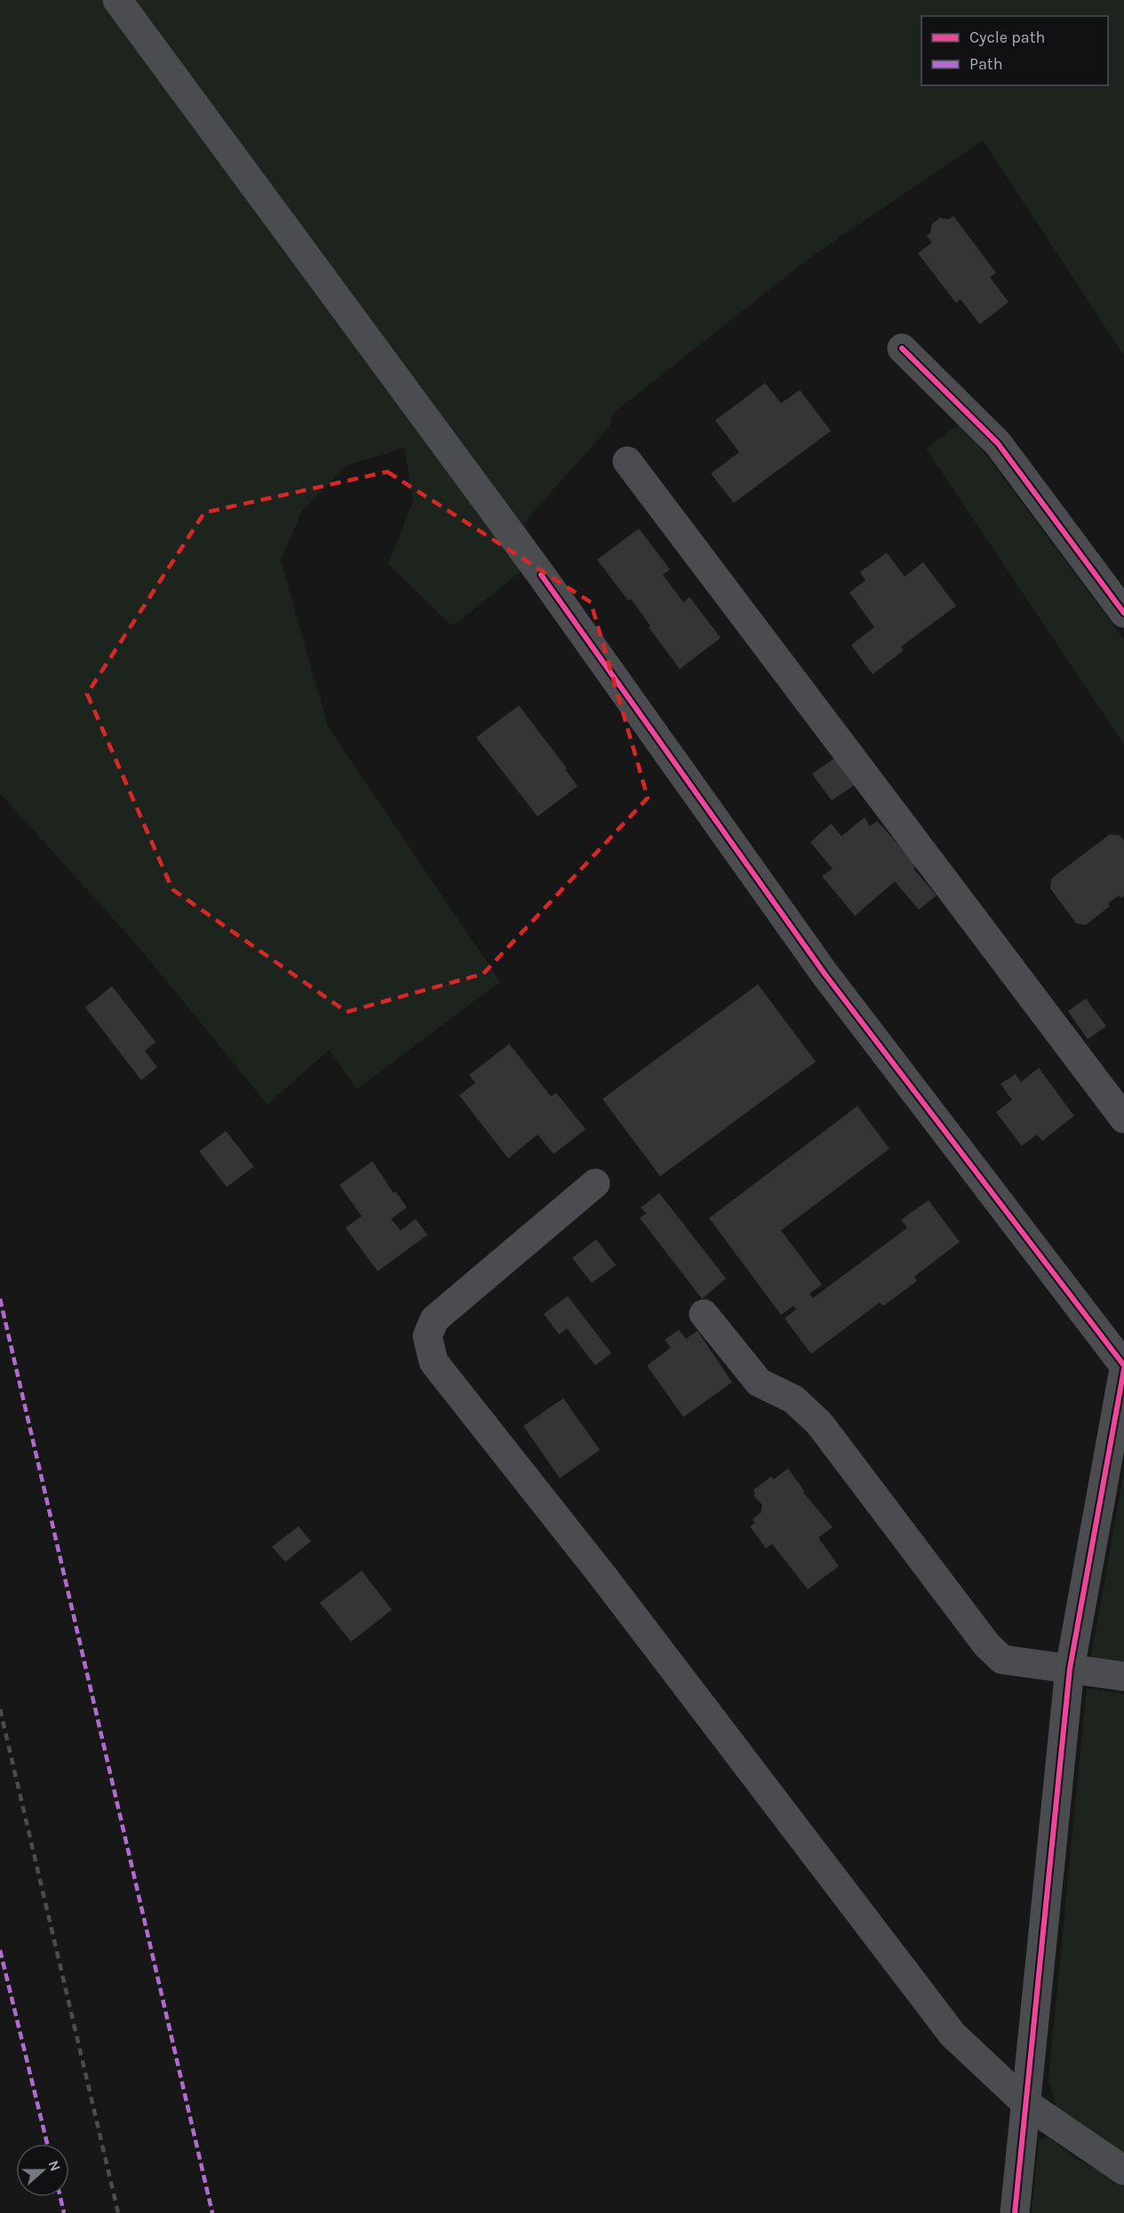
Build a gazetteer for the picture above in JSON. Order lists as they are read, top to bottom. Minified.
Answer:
{"legend":["Cycle path","Path"],"north":"right"}
